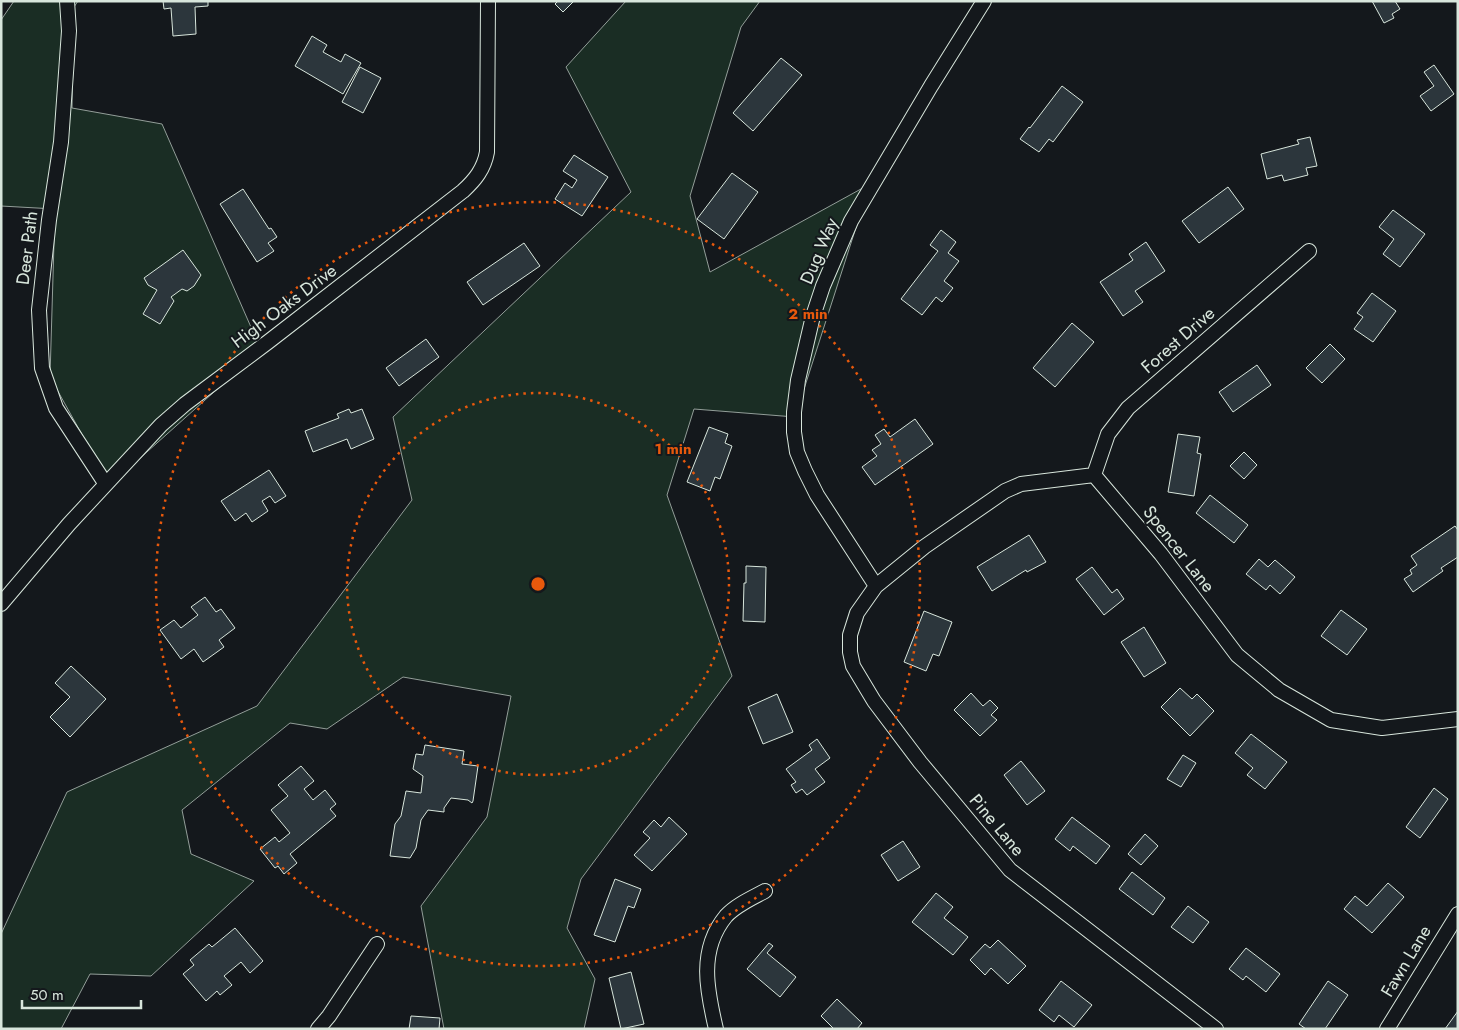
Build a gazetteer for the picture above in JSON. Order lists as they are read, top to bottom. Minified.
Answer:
{"streets":{"street":["Deer Path","Dug Way","High Oaks Drive","Forest Drive","Spencer Lane","Pine Lane","Fawn Lane"]},"crossings":[["Deer Path","High Oaks Drive"],["Dug Way","Pine Lane"],["Forest Drive","Spencer Lane"]],"scale_bar":"50 m","rings":["2 min","1 min"]}
